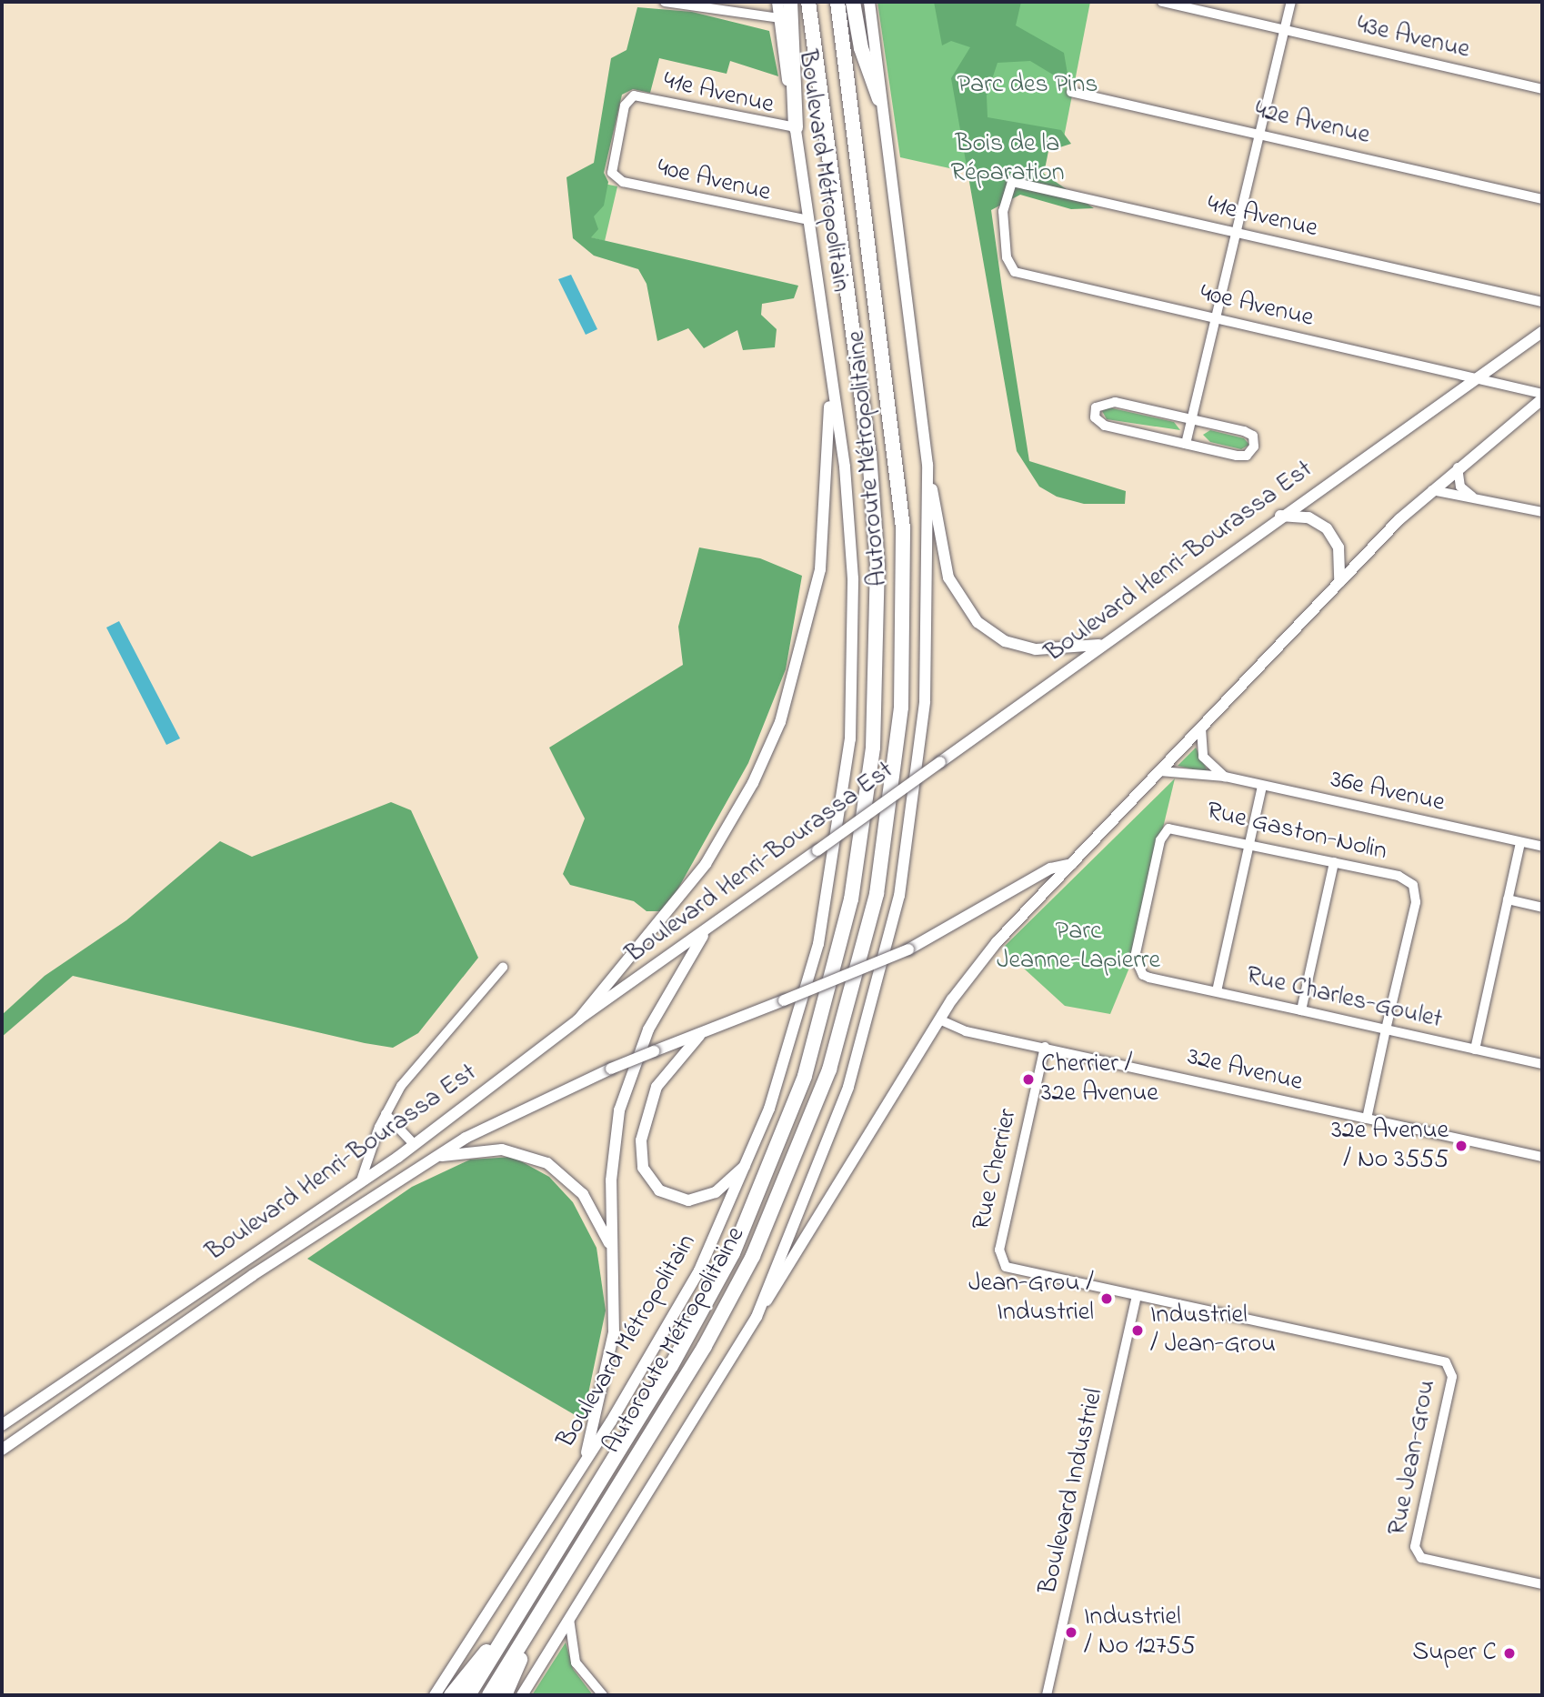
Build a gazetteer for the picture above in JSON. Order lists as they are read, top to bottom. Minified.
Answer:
{"streets":{"highway":["Autoroute Métropolitaine"],"main road":["Boulevard Métropolitain","Boulevard Henri-Bourassa Est"],"street":["43e Avenue","41e Avenue","42e Avenue","40e Avenue","36e Avenue","Rue Gaston-Nolin","Rue Charles-Goulet","32e Avenue","Rue Cherrier","Rue Jean-Grou","Boulevard Industriel"]},"crossings":[["41e Avenue","Boulevard Métropolitain"],["41e Avenue","40e Avenue"],["Boulevard Métropolitain","40e Avenue"],["40e Avenue","Boulevard Henri-Bourassa Est"],["Boulevard Henri-Bourassa Est","36e Avenue"],["Rue Gaston-Nolin","Rue Charles-Goulet"],["32e Avenue","Rue Cherrier"],["Rue Cherrier","Rue Jean-Grou"],["Rue Jean-Grou","Boulevard Industriel"]],"parks":["Parc des Pins","Bois de la Réparation","Parc Jeanne-Lapierre"],"places":["Cherrier / 32e Avenue","32e Avenue / No 3555","Jean-Grou / Industriel","Industriel / Jean-Grou","Industriel / No 12755","Super C"]}
